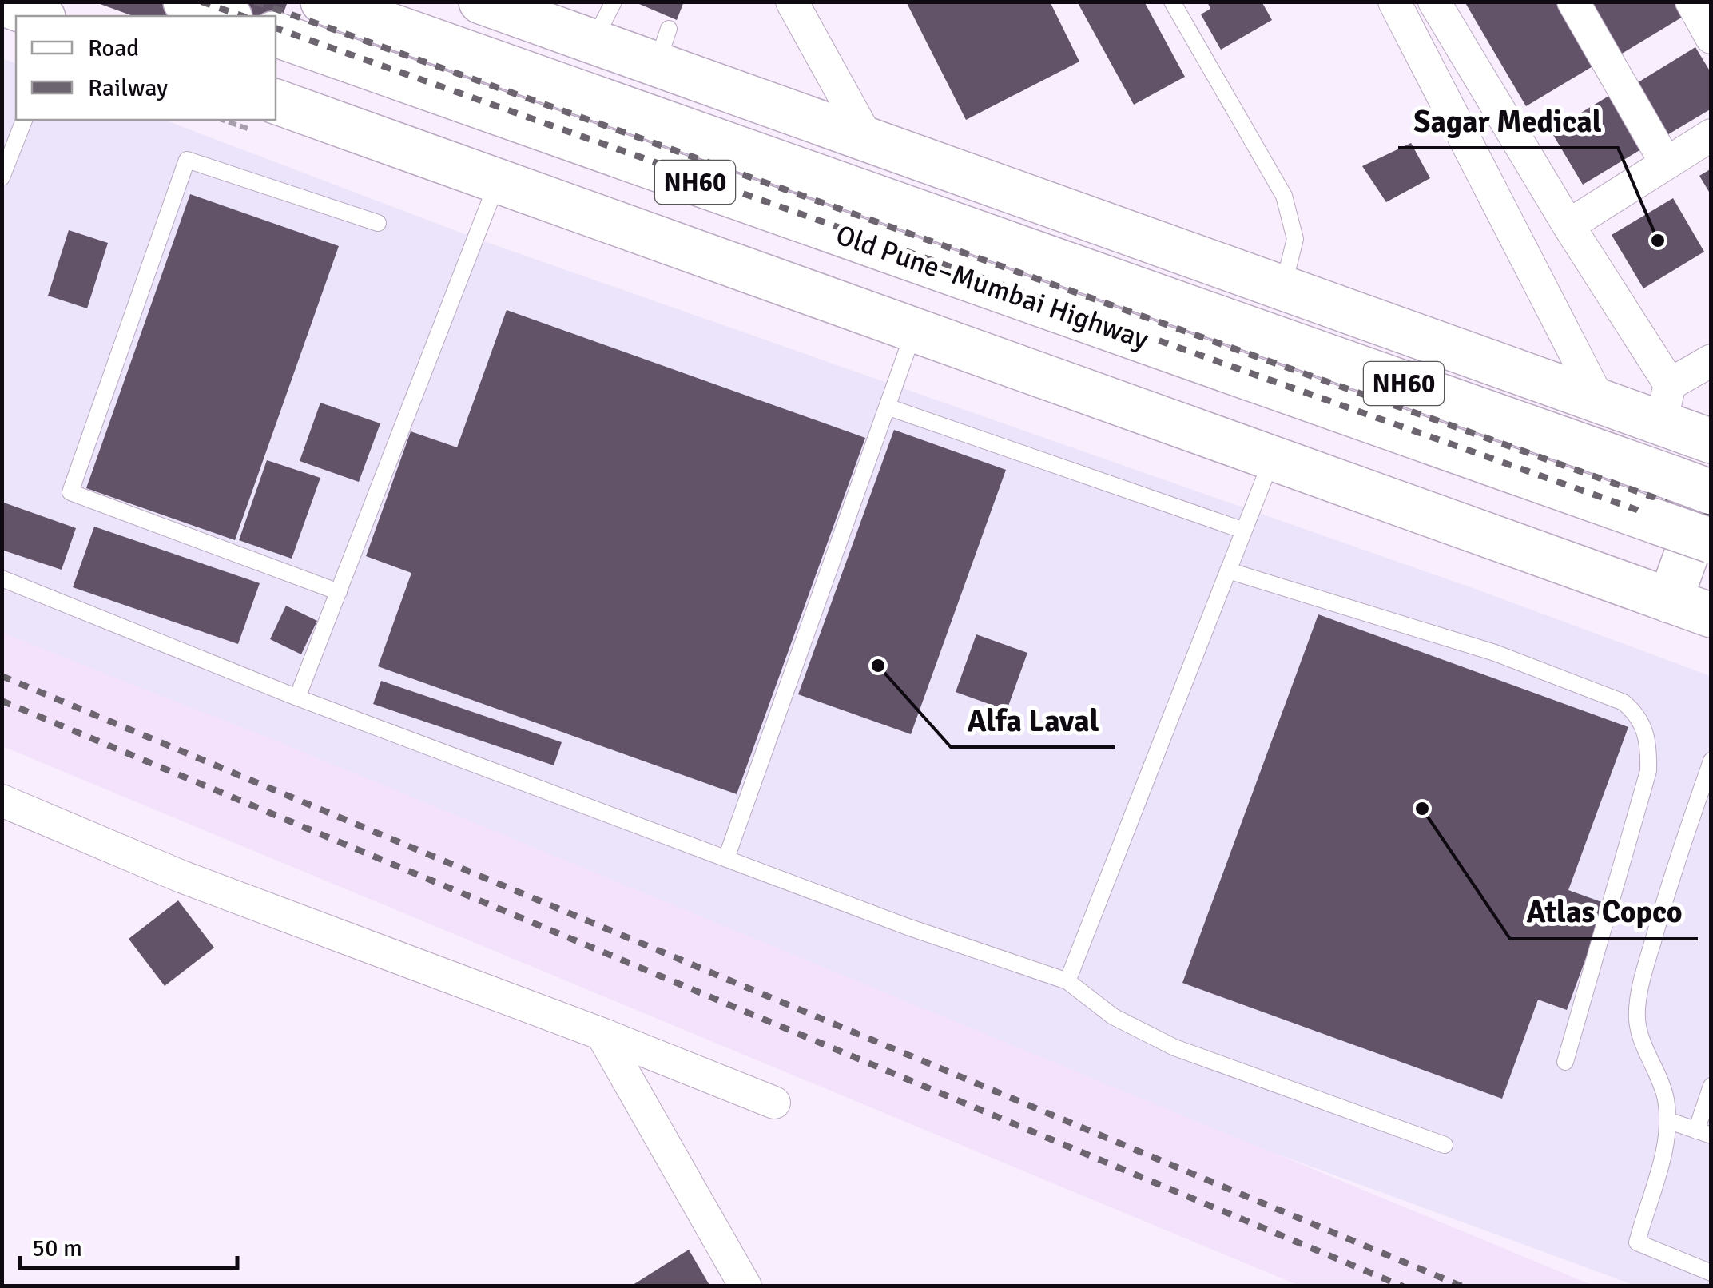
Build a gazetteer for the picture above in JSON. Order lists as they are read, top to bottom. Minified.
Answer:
{"streets":{"main road":["NH60","Old Pune–Mumbai Highway"]},"places":["Sagar Medical","Alfa Laval","Atlas Copco"],"legend":["Road","Railway"],"scale_bar":"50 m"}
